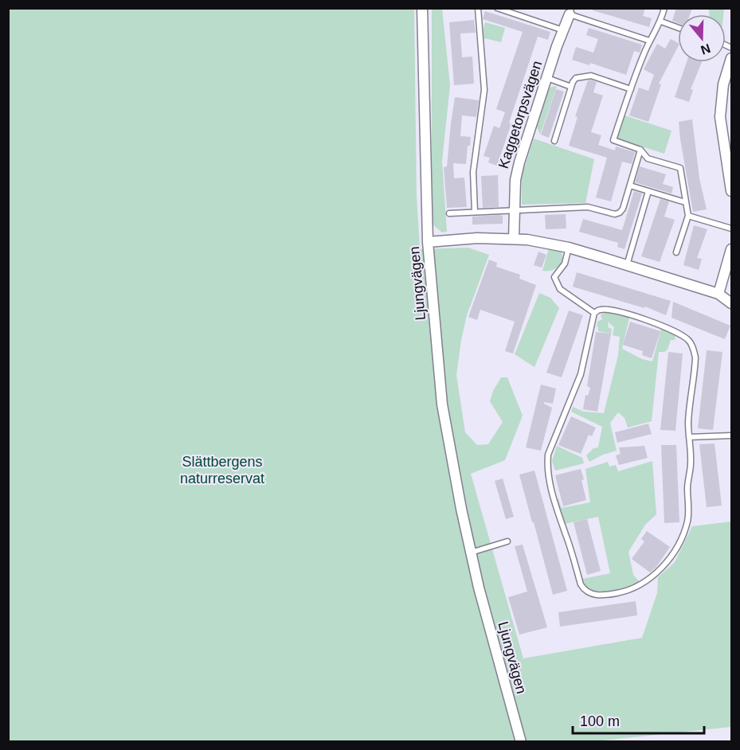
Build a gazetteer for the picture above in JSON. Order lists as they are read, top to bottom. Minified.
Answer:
{"streets":{"street":["Kaggetorpsvägen","Ljungvägen"]},"parks":["Slättbergens naturreservat"],"scale_bar":"100 m","north":"bottom"}
